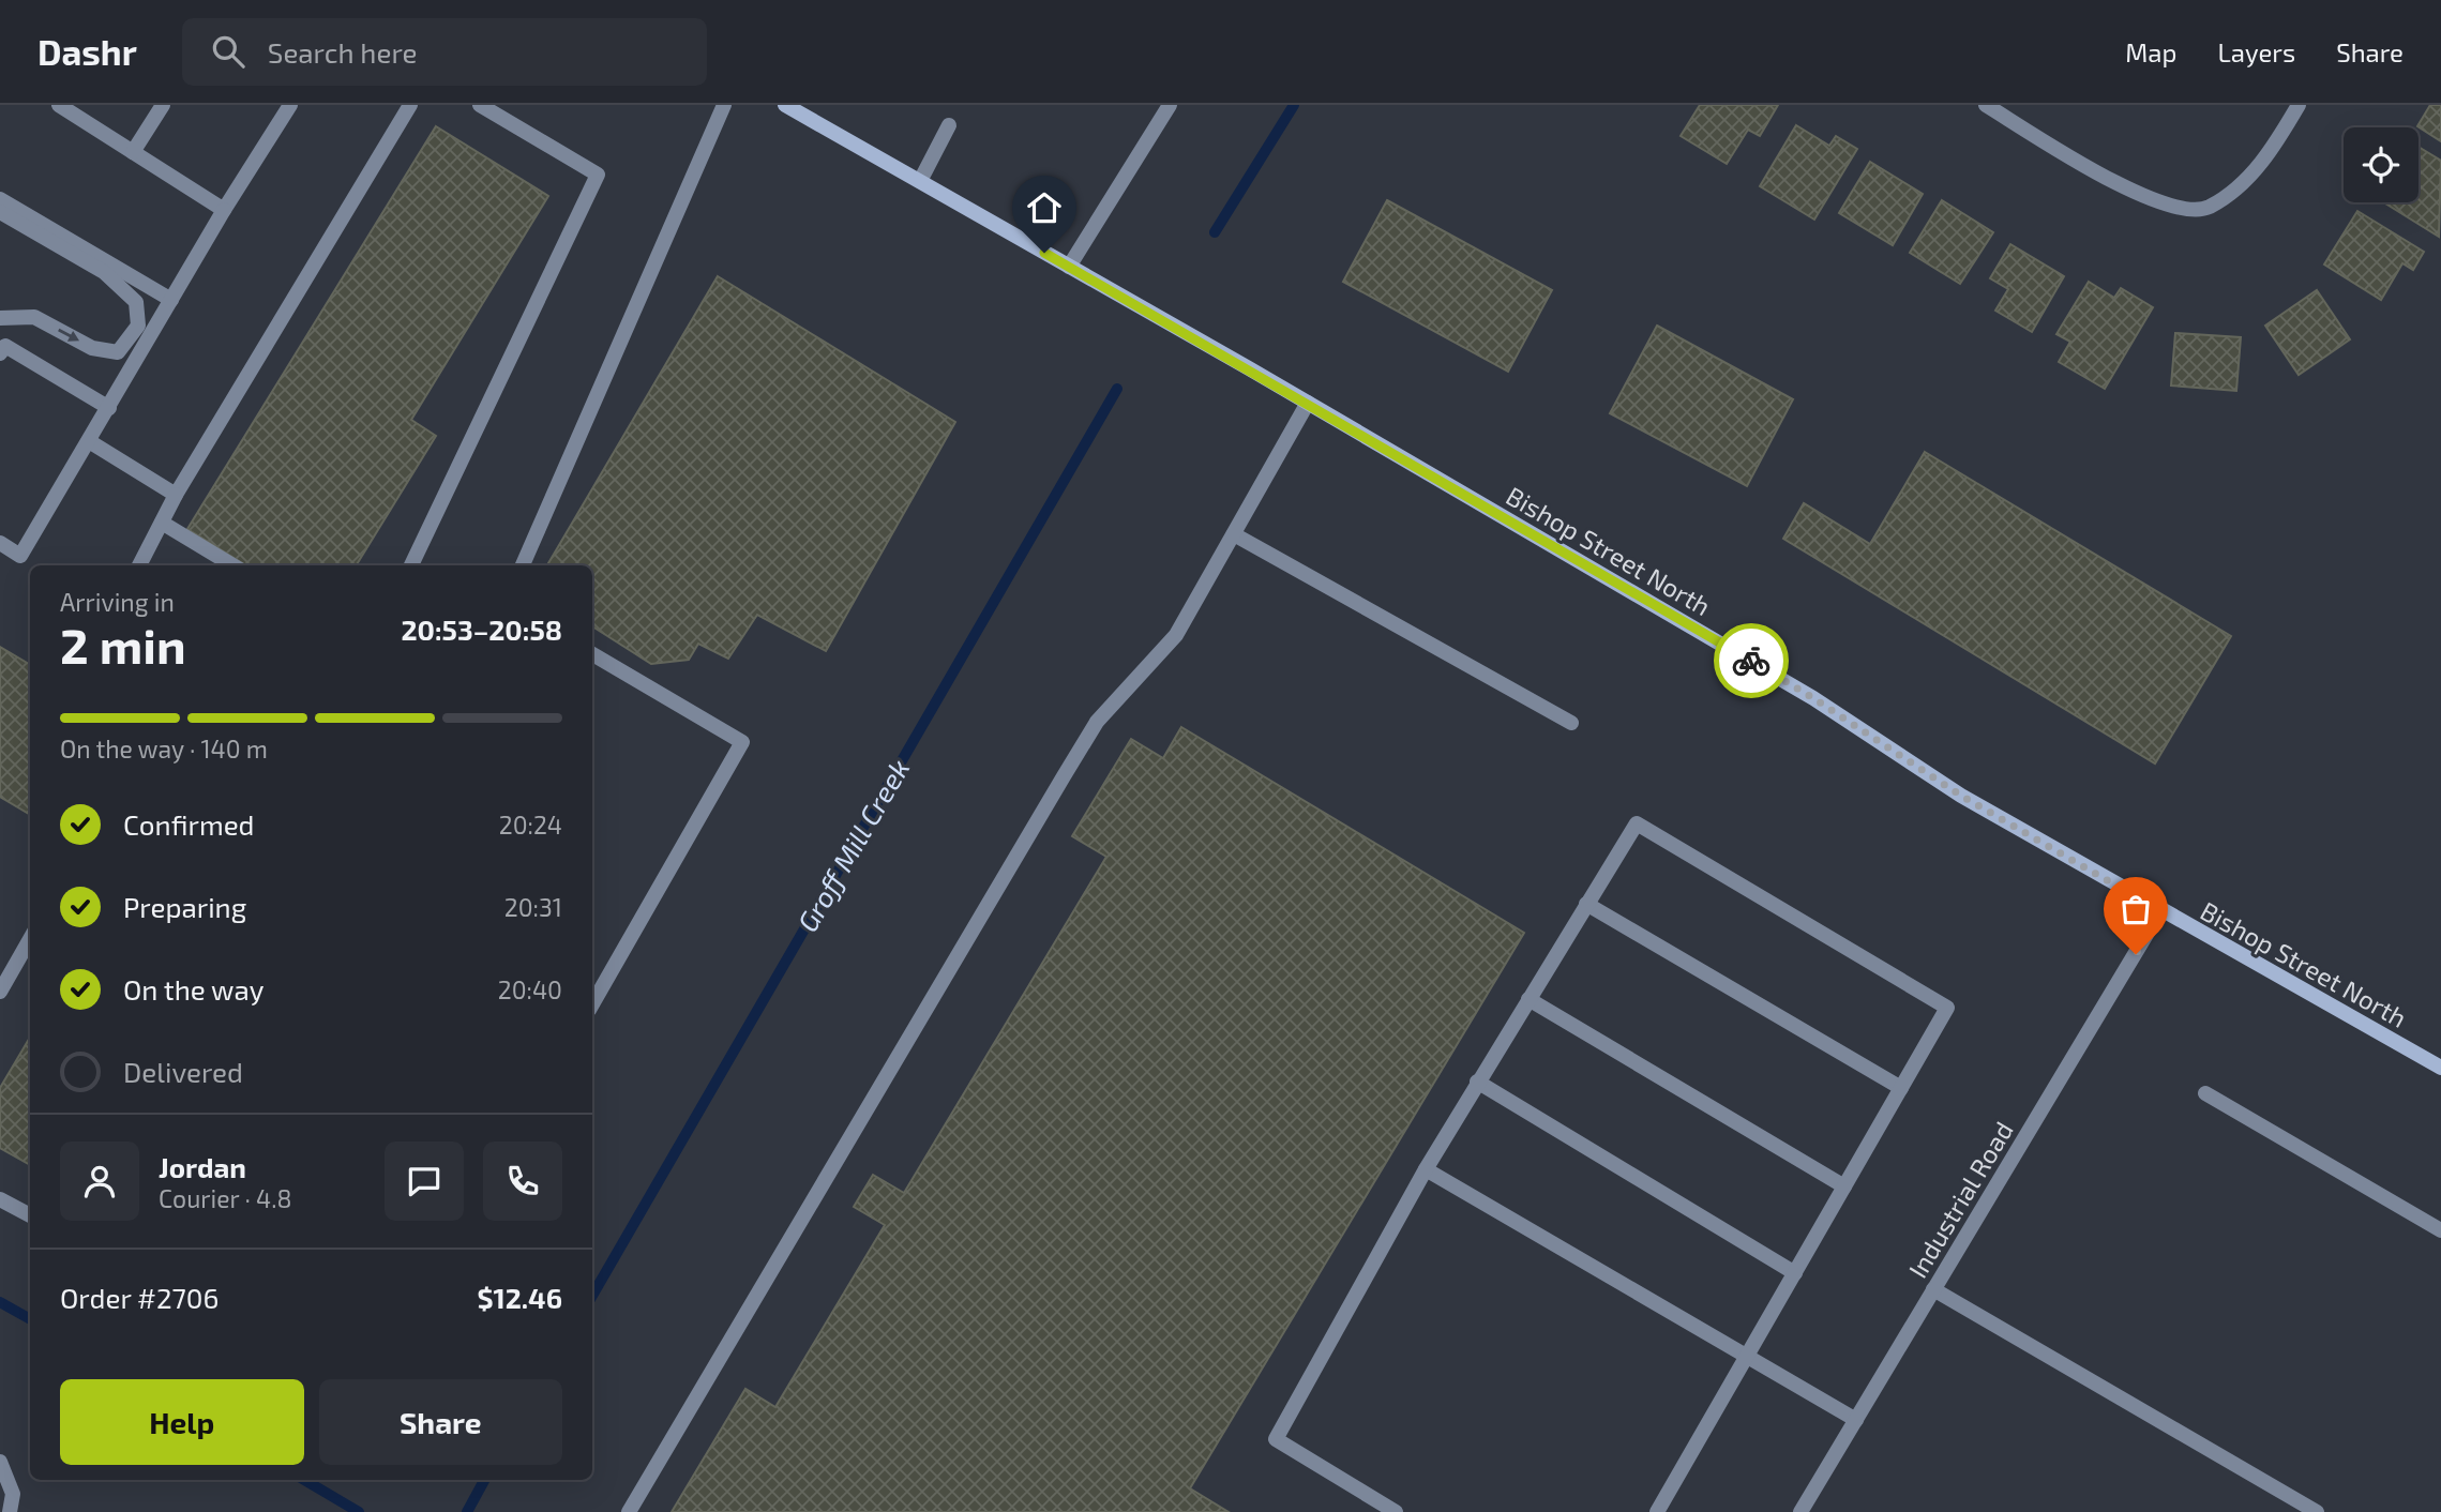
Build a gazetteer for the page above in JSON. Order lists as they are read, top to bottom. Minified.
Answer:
{"streets":{"main road":["Bishop Street North"],"street":["Industrial Road"]},"crossings":[["Bishop Street North","Industrial Road"]],"water":["Groff Mill Creek"],"page":{"header":"Dashr","search":"Search here","nav":["Map","Layers","Share"],"heading":["2 min","Arriving in","20:53–20:58"],"panel":["Jordan","Courier · 4.8","Order #2706","$12.46"],"bar":"On the way · 140 m","list":[["Confirmed","20:24"],["Preparing","20:31"],["On the way","20:40"],"Delivered"],"buttons":["Help","Share"]}}
